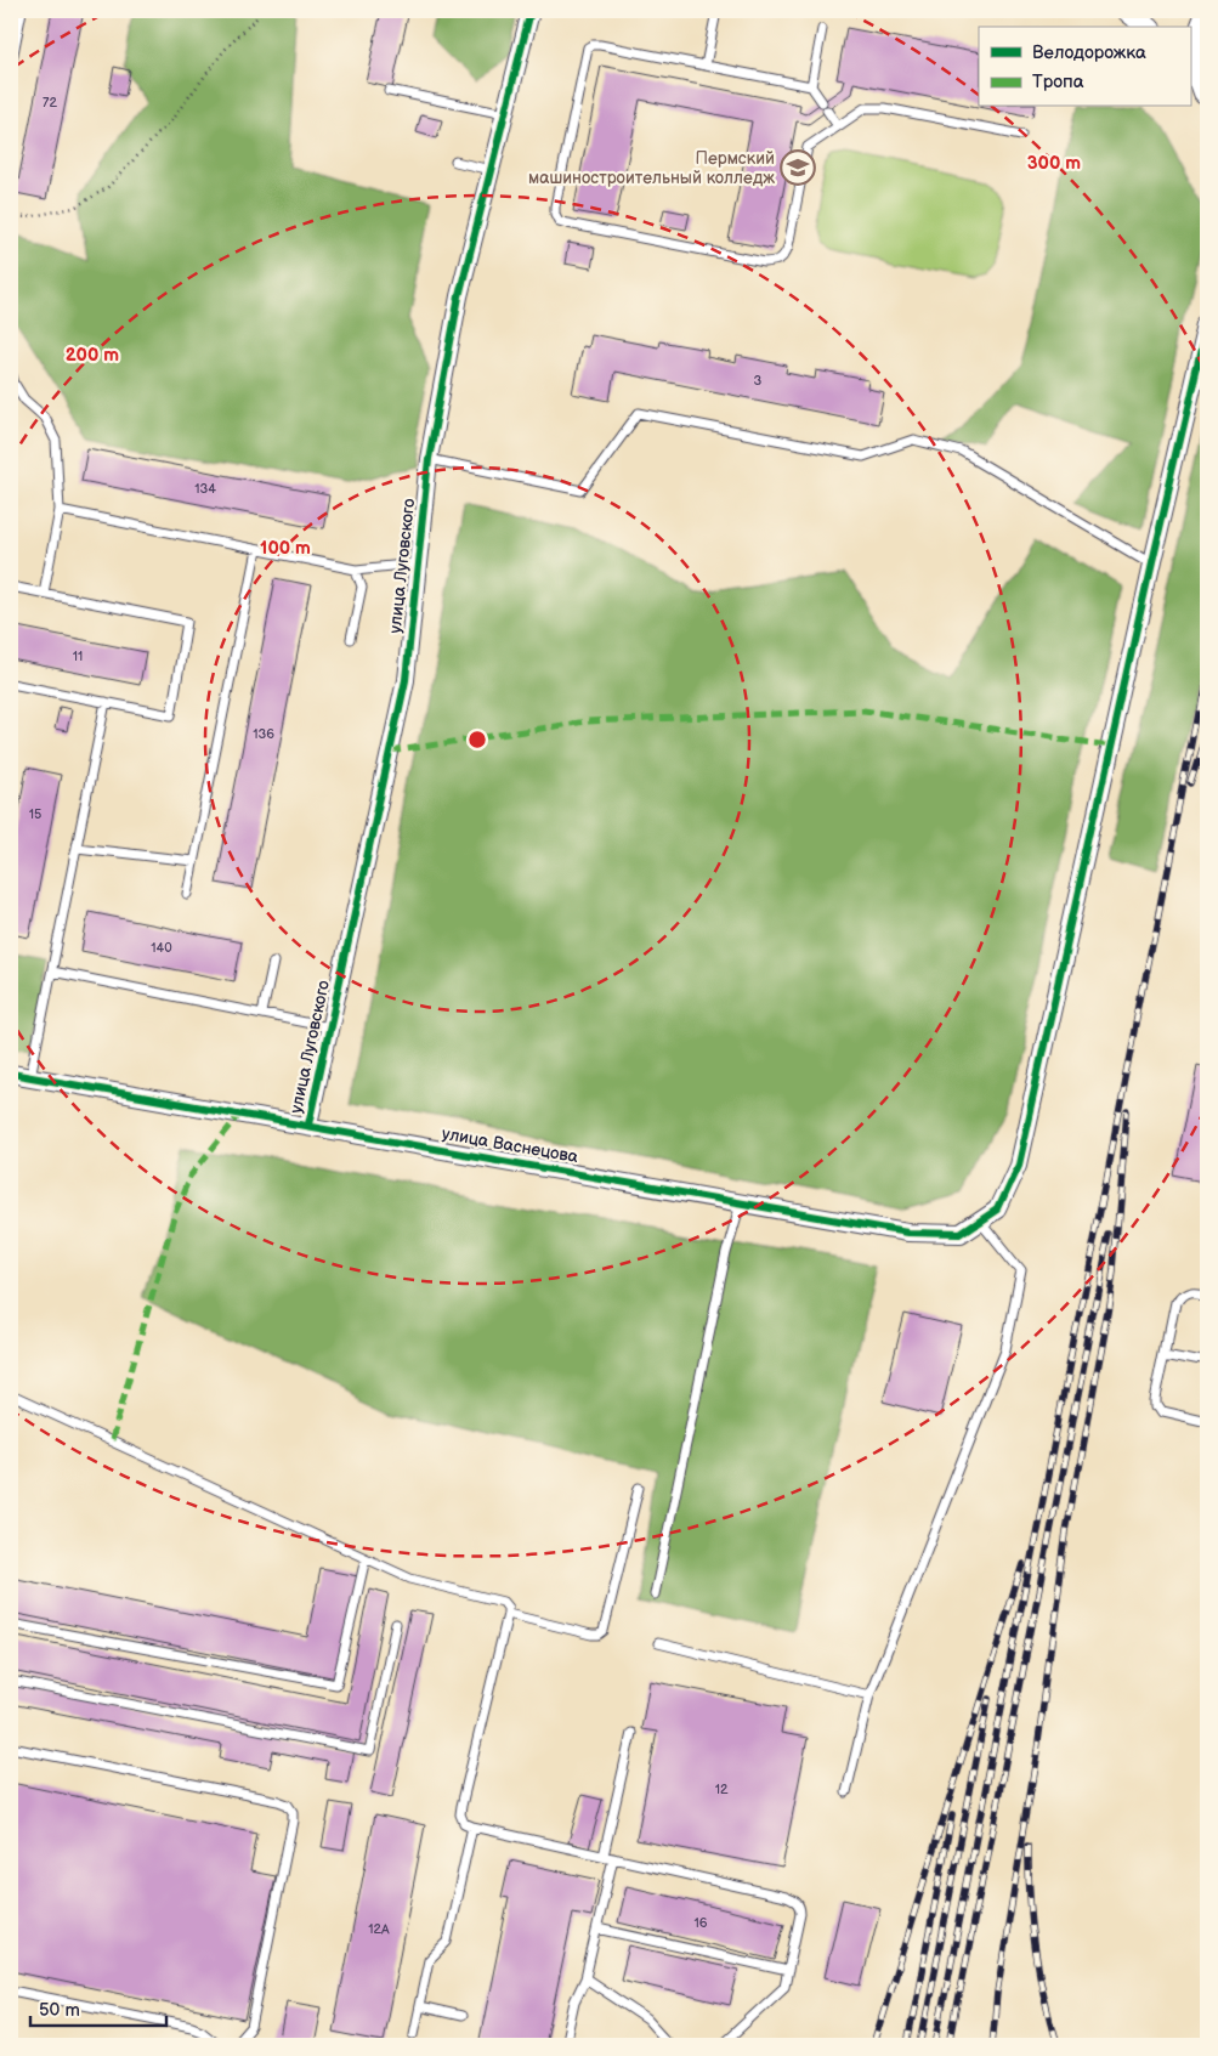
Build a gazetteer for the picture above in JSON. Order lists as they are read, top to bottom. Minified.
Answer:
{"streets":{"street":["улица Луговского","улица Васнецова"]},"crossings":[["улица Луговского","улица Васнецова"]],"places":{"school or university":["Пермский машиностроительный колледж"]},"house_numbers":["72","3","134","11","136","15","140","12","16","12А"],"legend":["Велодорожка","Тропа"],"scale_bar":"50 m","rings":["300 m","200 m","100 m"]}
